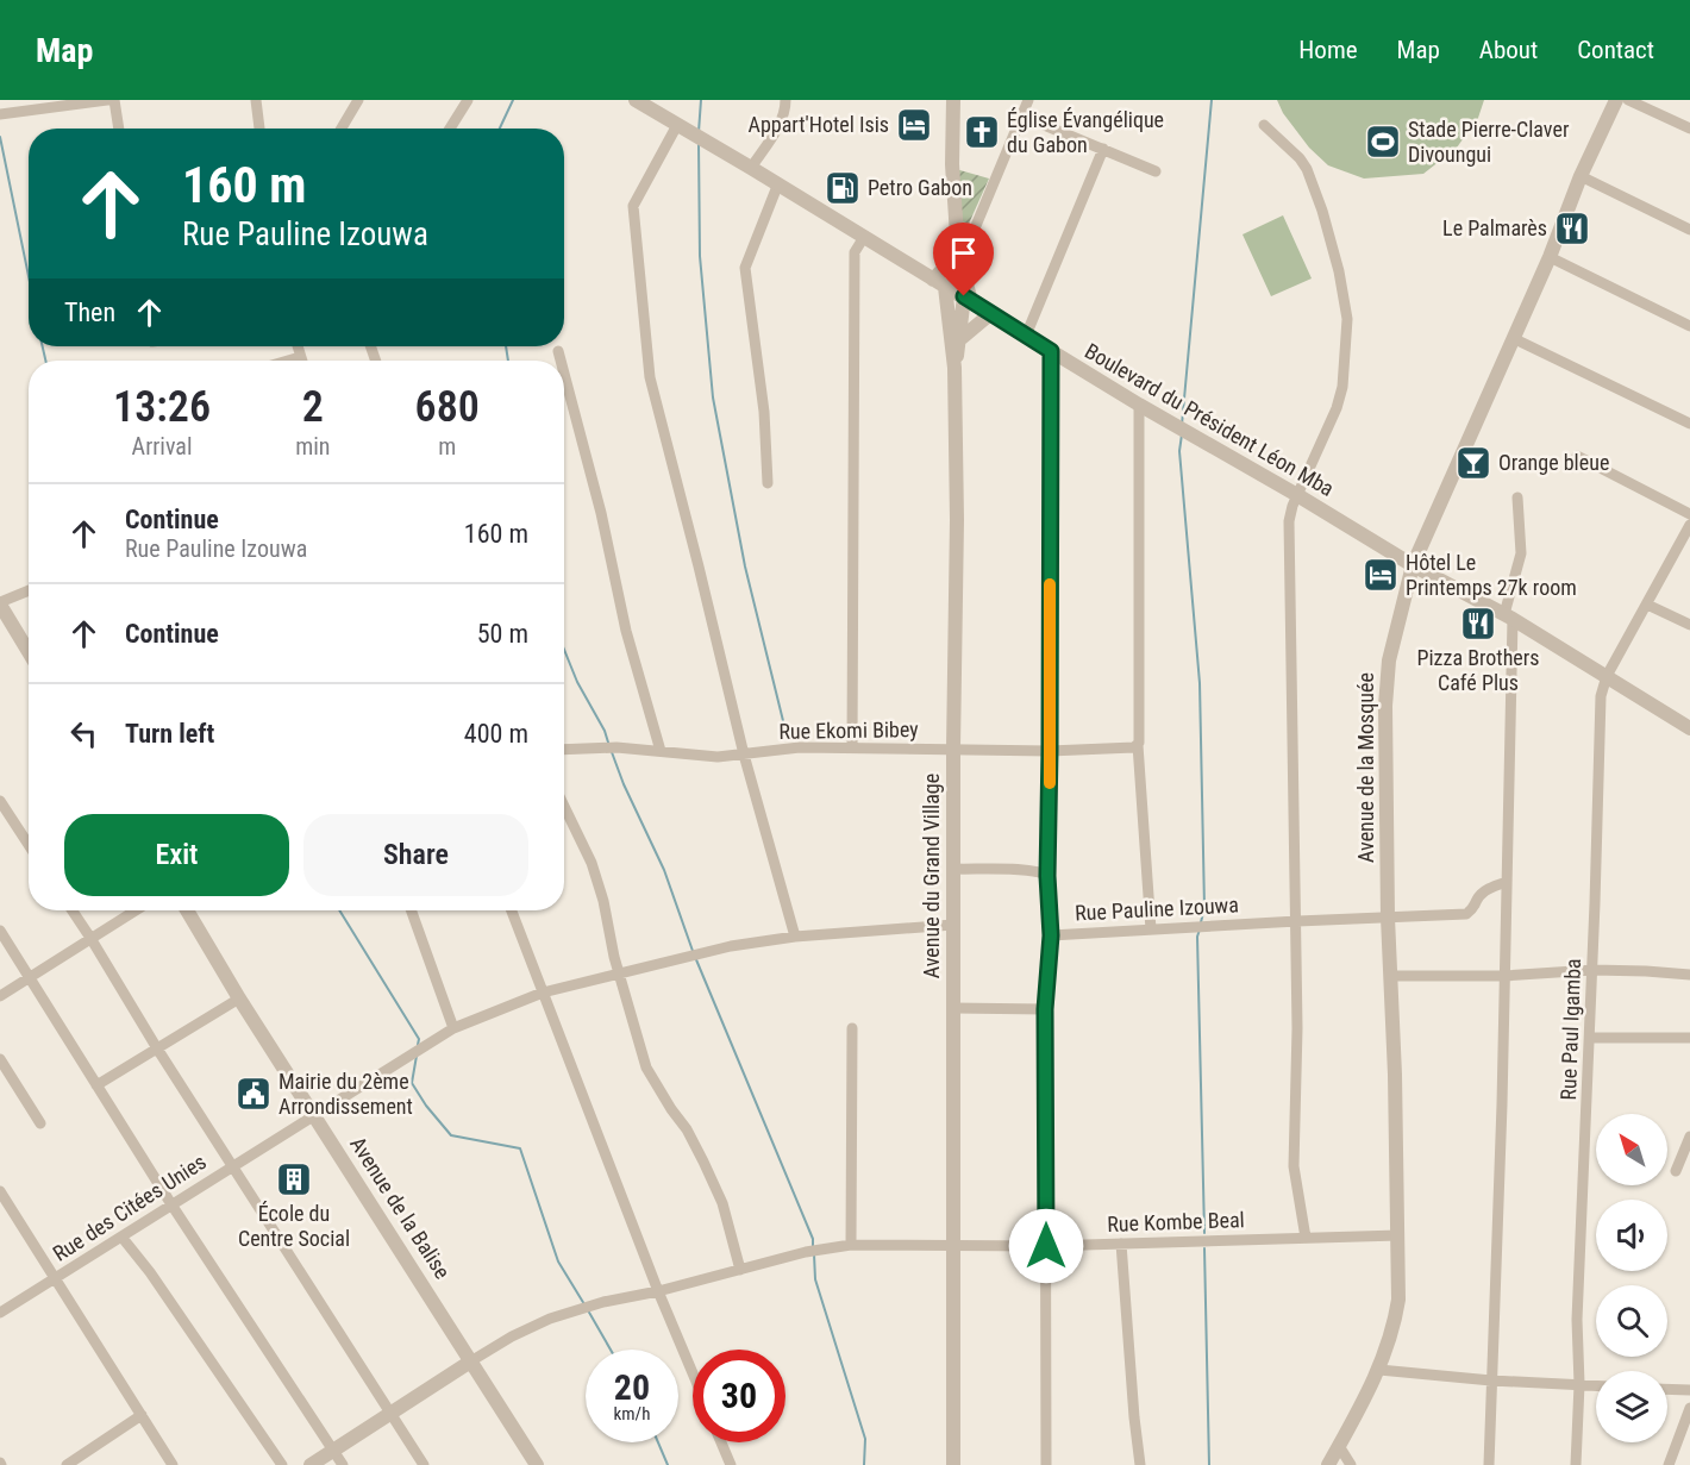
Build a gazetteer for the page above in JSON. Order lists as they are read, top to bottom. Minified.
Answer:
{"streets":{"street":["Boulevard du Président Léon Mba","Rue Ekomi Bibey","Avenue de la Mosquée","Avenue du Grand Village","Rue Pauline Izouwa","Rue Paul Igamba","Rue des Citées Unies","Avenue de la Balise","Rue Kombe Beal"]},"crossings":[["Boulevard du Président Léon Mba","Avenue de la Mosquée"],["Boulevard du Président Léon Mba","Avenue du Grand Village"],["Boulevard du Président Léon Mba","Rue Paul Igamba"],["Rue Ekomi Bibey","Avenue du Grand Village"],["Avenue de la Mosquée","Rue Pauline Izouwa"],["Avenue de la Mosquée","Rue Kombe Beal"],["Avenue du Grand Village","Rue Kombe Beal"],["Rue Pauline Izouwa","Rue Kombe Beal"],["Rue des Citées Unies","Avenue de la Balise"],["Avenue de la Balise","Rue Kombe Beal"]],"places":{"hotel":["Appart'Hotel Isis","Hôtel Le Printemps 27k room"],"church":["Église Évangélique du Gabon"],"sports":["Stade Pierre-Claver Divoungui"],"fuel station":["Petro Gabon"],"restaurant":["Le Palmarès","Pizza Brothers Café Plus"],"bar":["Orange bleue"],"public building":["Mairie du 2ème Arrondissement"],"building":["École du Centre Social"]},"north":"top left","page":{"header":"Map","nav":["Home","Map","About","Contact"],"turn":["160 m","Rue Pauline Izouwa"],"then":"Then","eta":["13:26","Arrival","2","min","680","m"],"list":[{"name":"Continue","note":"Rue Pauline Izouwa","value":"160 m"},{"name":"Continue","value":"50 m"},{"name":"Turn left","value":"400 m"}],"buttons":["Exit","Share"],"speed":"20 km/h","limit":"30"}}
